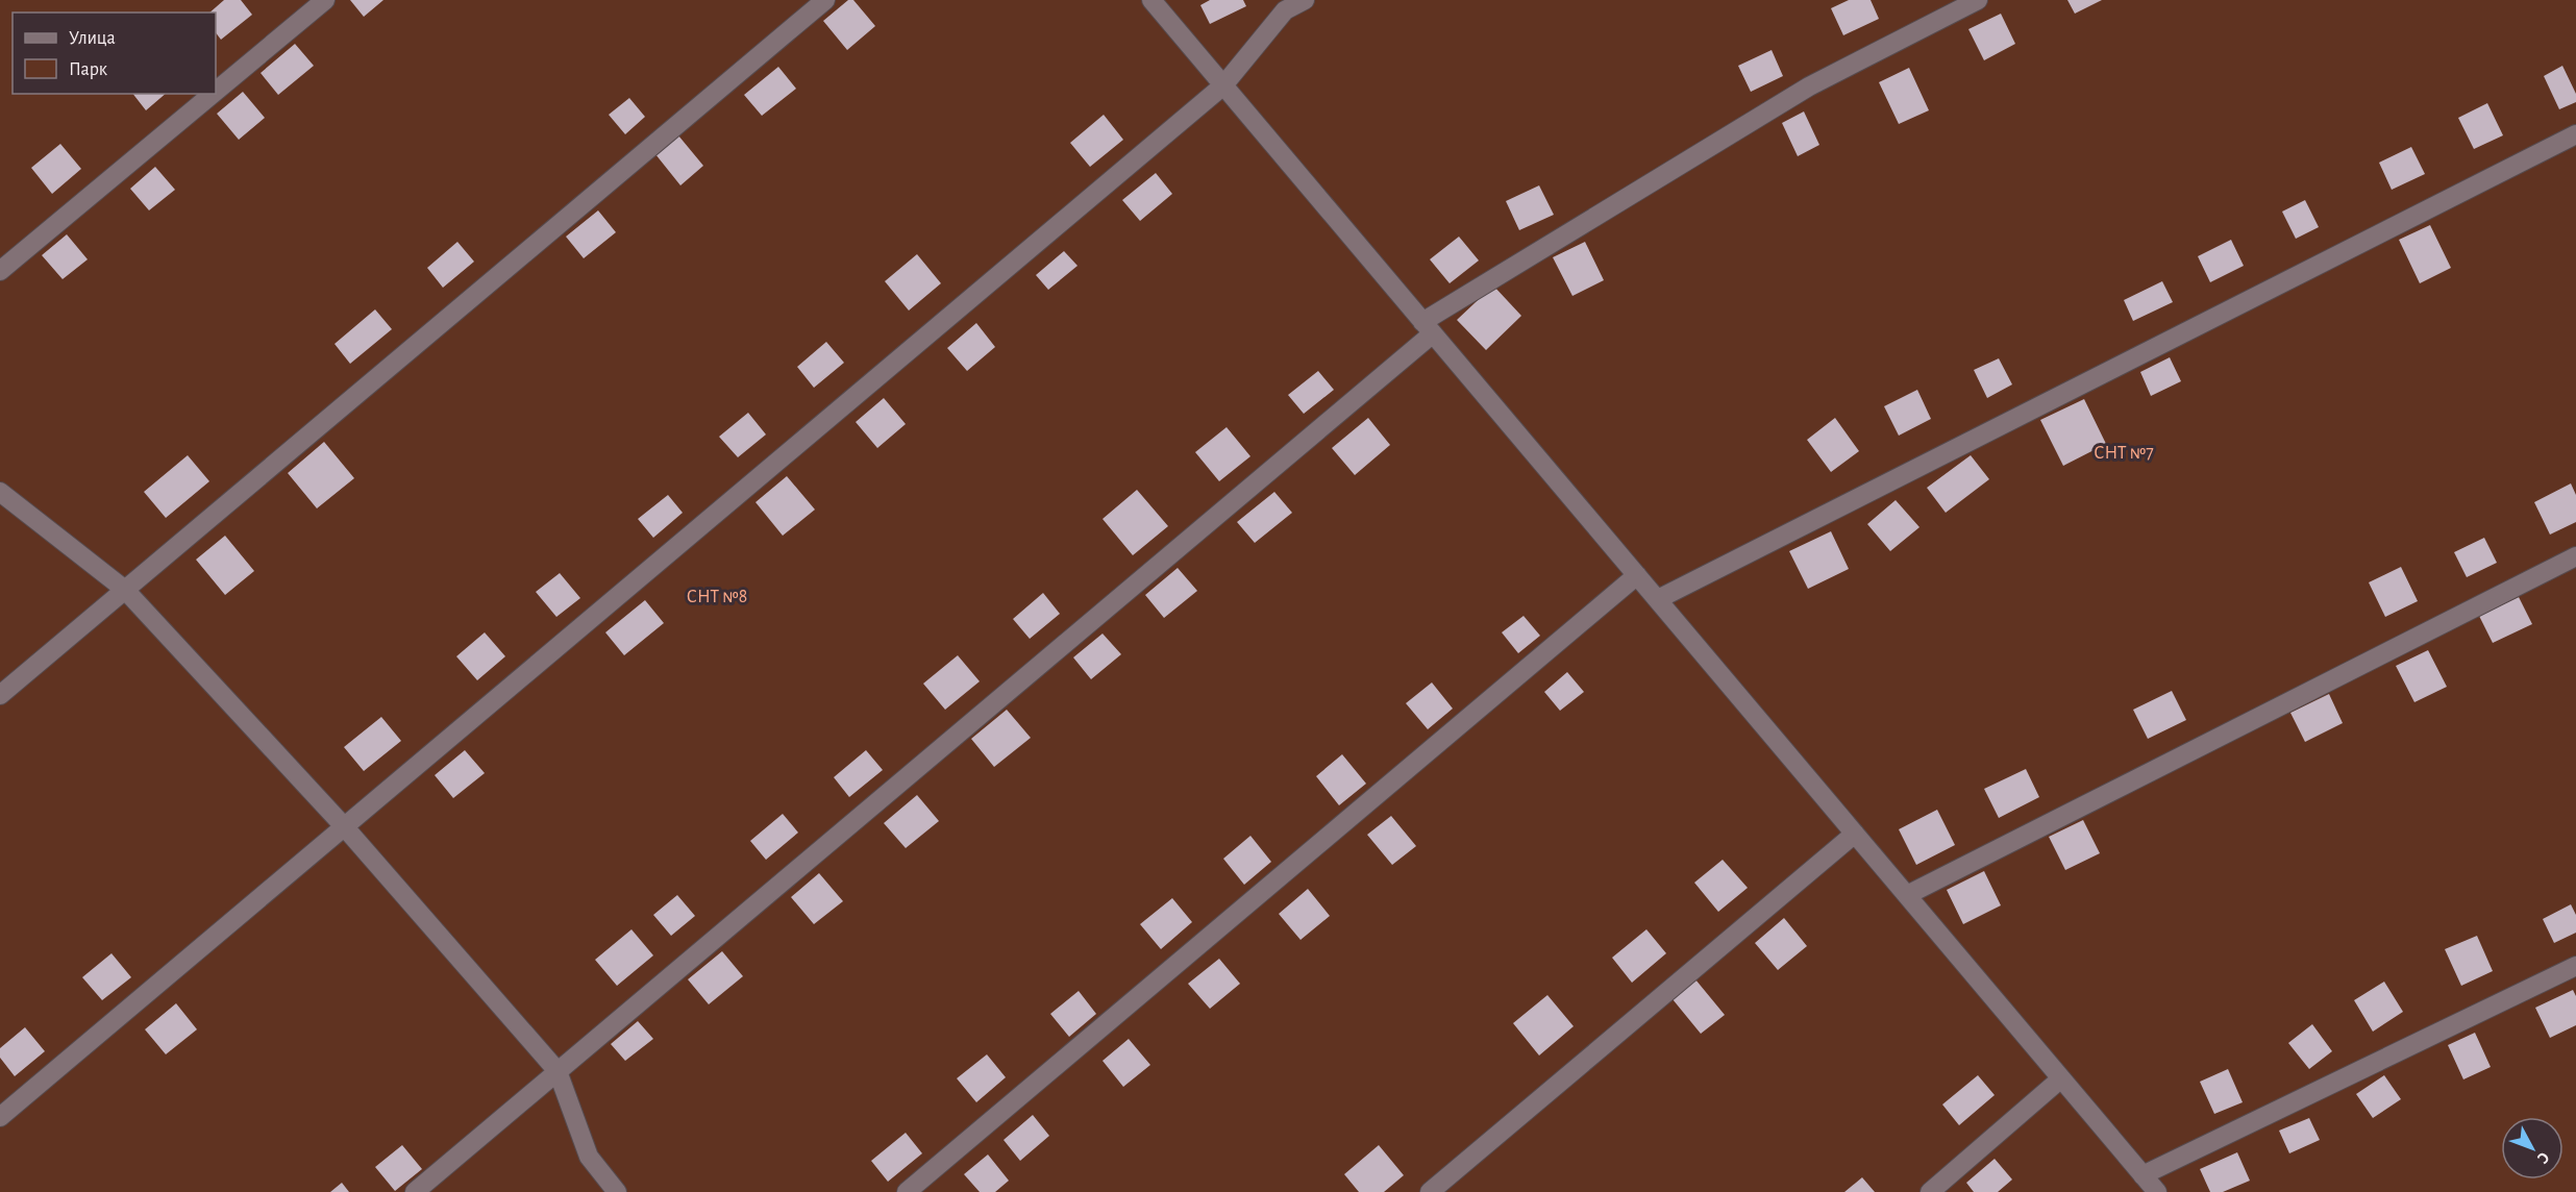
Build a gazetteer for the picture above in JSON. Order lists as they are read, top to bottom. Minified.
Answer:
{"parks":["СНТ №7","СНТ №8"],"legend":["Улица","Парк"],"north":"bottom right"}
